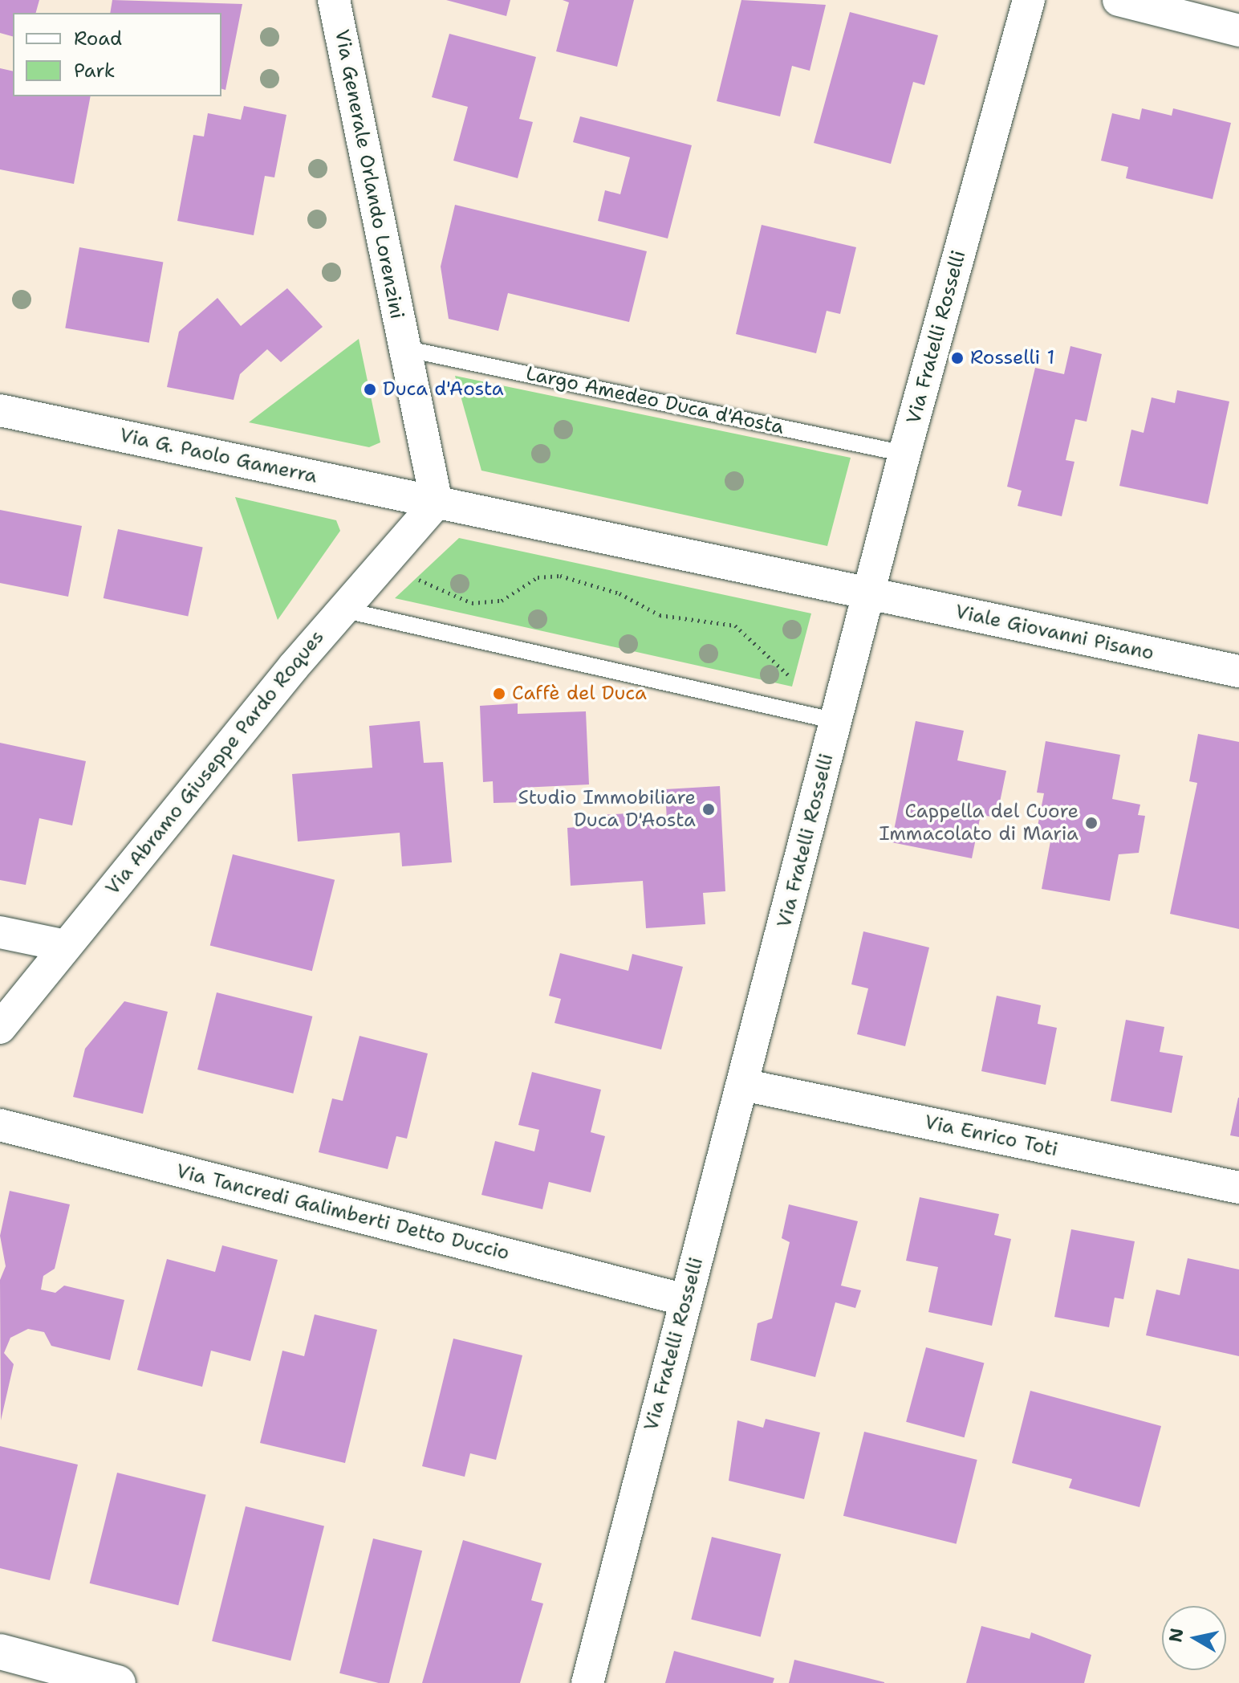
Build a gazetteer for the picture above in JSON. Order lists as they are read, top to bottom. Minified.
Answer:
{"streets":{"street":["Via Generale Orlando Lorenzini","Via Fratelli Rosselli","Via G. Paolo Gamerra","Viale Giovanni Pisano","Via Abramo Giuseppe Pardo Roques","Via Enrico Toti","Via Tancredi Galimberti Detto Duccio"],"lane":["Largo Amedeo Duca d'Aosta"]},"crossings":[["Via Generale Orlando Lorenzini","Largo Amedeo Duca d'Aosta"],["Via Generale Orlando Lorenzini","Via G. Paolo Gamerra"],["Via Generale Orlando Lorenzini","Via Abramo Giuseppe Pardo Roques"],["Via Fratelli Rosselli","Largo Amedeo Duca d'Aosta"],["Via Fratelli Rosselli","Viale Giovanni Pisano"],["Via Fratelli Rosselli","Via Enrico Toti"],["Via Fratelli Rosselli","Via Tancredi Galimberti Detto Duccio"],["Via G. Paolo Gamerra","Via Abramo Giuseppe Pardo Roques"]],"places":["Rosselli 1","Duca d'Aosta","Caffè del Duca","Studio Immobiliare Duca D'Aosta","Cappella del Cuore Immacolato di Maria"],"legend":["Road","Park"],"north":"left"}
